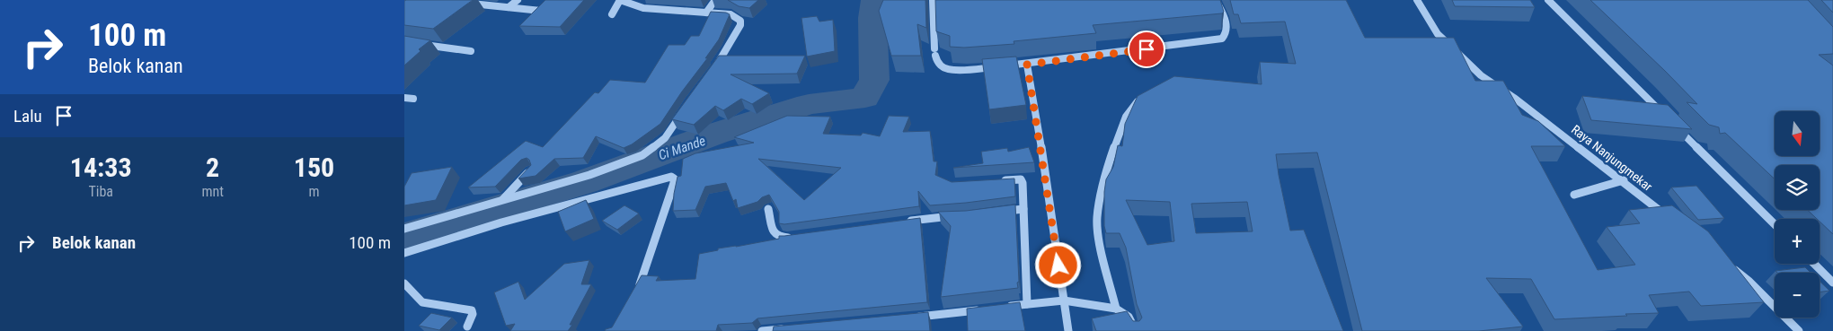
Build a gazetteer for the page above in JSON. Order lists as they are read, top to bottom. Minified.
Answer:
{"streets":{"street":["Raya Nanjungmekar"]},"water":["Ci Mande"],"north":"bottom","page":{"turn":["100 m","Belok kanan"],"then":"Lalu","map_buttons":["+","−"],"eta":["14:33","Tiba","2","mnt","150","m"],"list":[{"name":"Belok kanan","value":"100 m"}]}}
